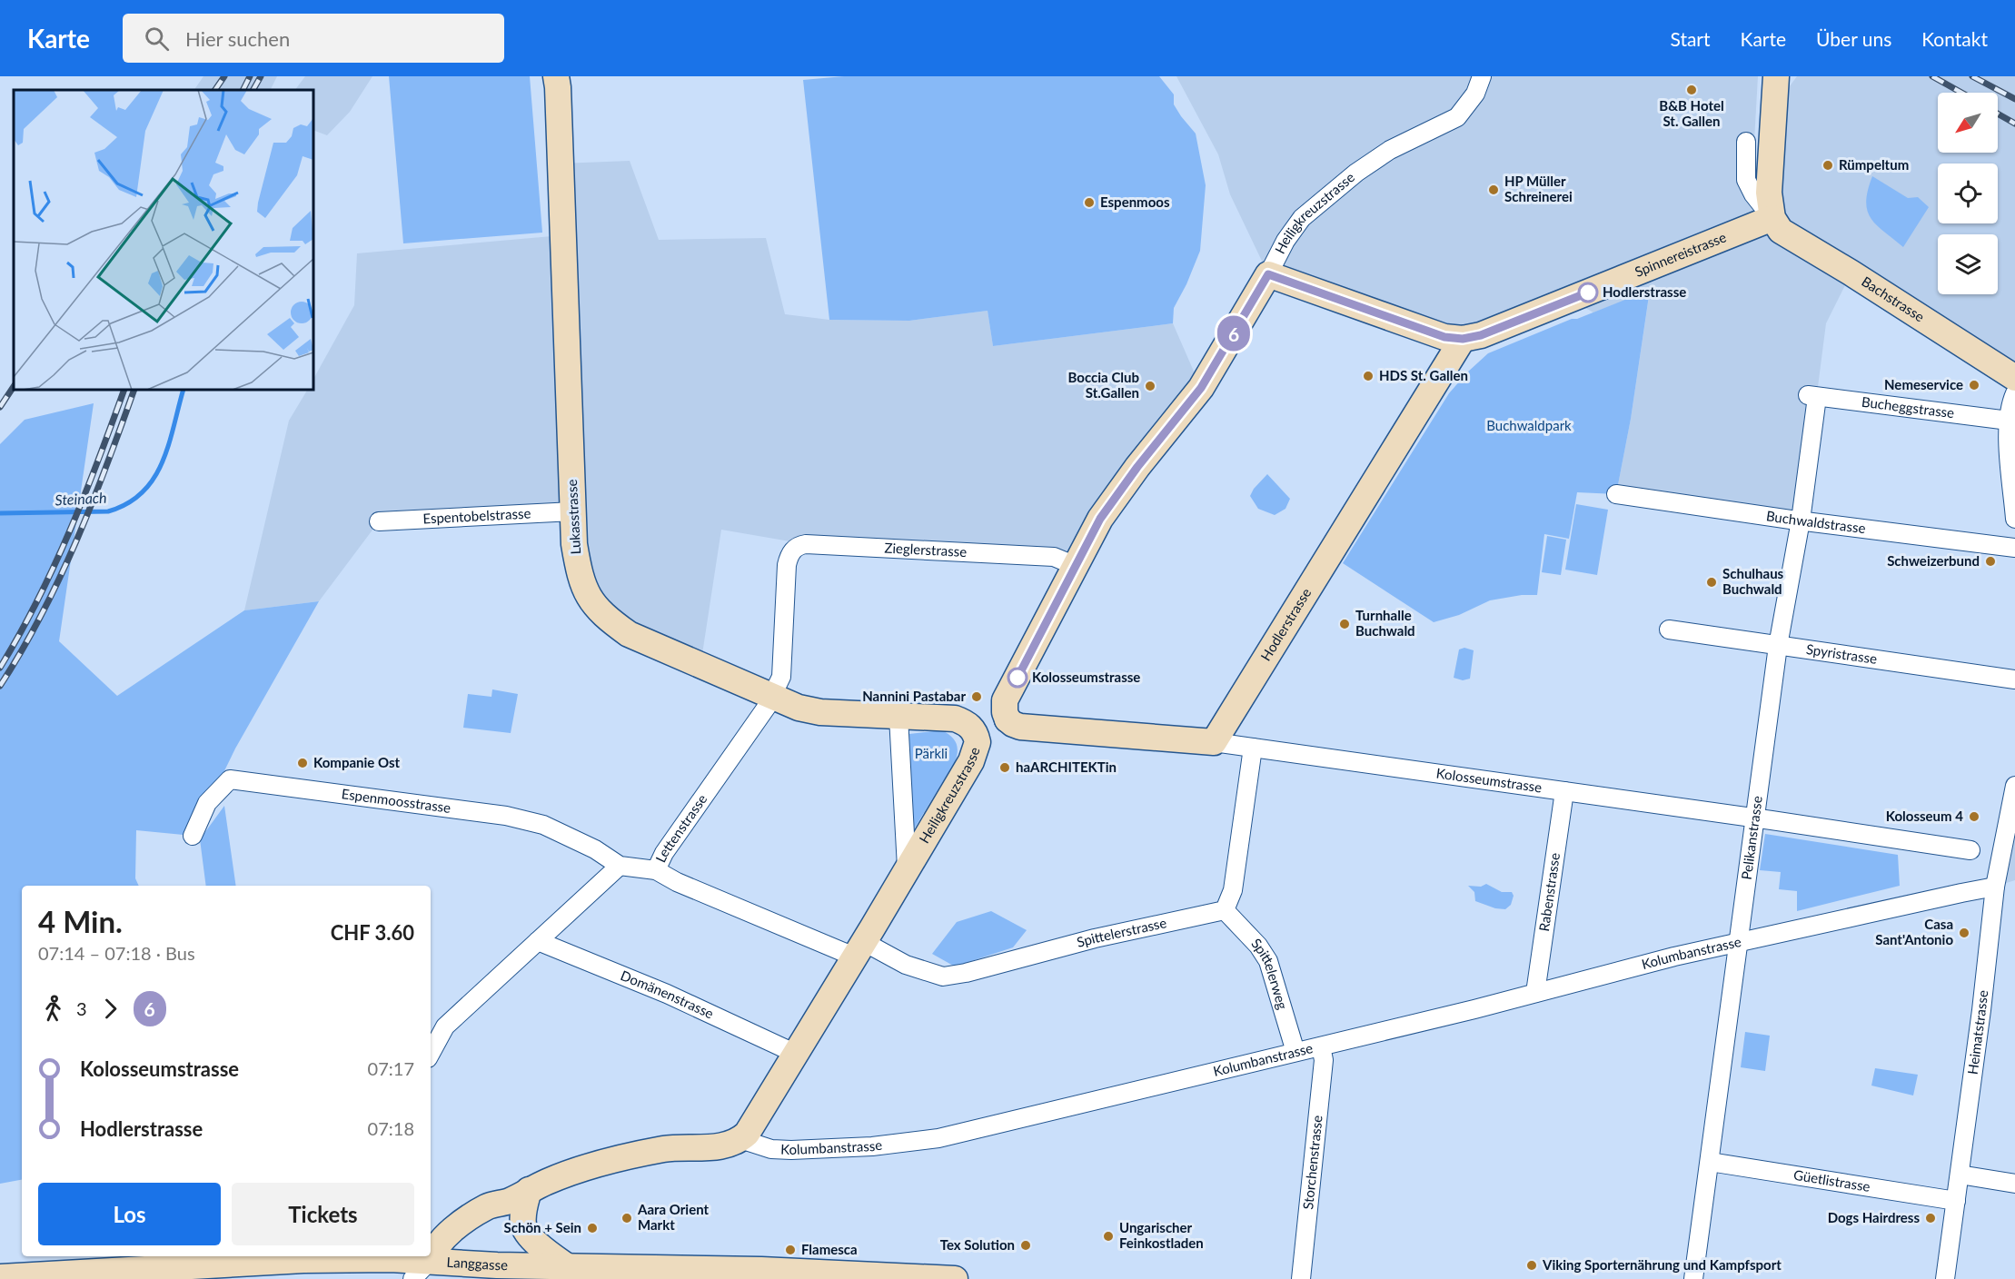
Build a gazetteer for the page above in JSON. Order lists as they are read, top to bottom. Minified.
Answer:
{"streets":{"main road":["Heiligkreuzstrasse","Spinnereistrasse","Bachstrasse","Lukasstrasse","Hodlerstrasse","Kolosseumstrasse","Langgasse"],"street":["Bucheggstrasse","Espentobelstrasse","Buchwaldstrasse","Zieglerstrasse","Spyristrasse","Espenmoosstrasse","Lettenstrasse","Pelikanstrasse","Rabenstrasse","Spittelerstrasse","Kolumbanstrasse","Spittelerweg","Domänenstrasse","Heimatstrasse","Storchenstrasse","Güetlistrasse"]},"crossings":[["Heiligkreuzstrasse","Spinnereistrasse"],["Heiligkreuzstrasse","Lukasstrasse"],["Heiligkreuzstrasse","Zieglerstrasse"],["Heiligkreuzstrasse","Kolosseumstrasse"],["Heiligkreuzstrasse","Spittelerstrasse"],["Heiligkreuzstrasse","Kolumbanstrasse"],["Heiligkreuzstrasse","Domänenstrasse"],["Spinnereistrasse","Bachstrasse"],["Spinnereistrasse","Hodlerstrasse"],["Bucheggstrasse","Pelikanstrasse"],["Espentobelstrasse","Lukasstrasse"],["Lukasstrasse","Lettenstrasse"],["Buchwaldstrasse","Pelikanstrasse"],["Zieglerstrasse","Lettenstrasse"],["Hodlerstrasse","Kolosseumstrasse"],["Spyristrasse","Pelikanstrasse"],["Kolosseumstrasse","Pelikanstrasse"],["Kolosseumstrasse","Rabenstrasse"],["Espenmoosstrasse","Lettenstrasse"],["Pelikanstrasse","Kolumbanstrasse"],["Pelikanstrasse","Güetlistrasse"],["Rabenstrasse","Kolumbanstrasse"],["Spittelerstrasse","Spittelerweg"],["Kolumbanstrasse","Spittelerweg"],["Kolumbanstrasse","Heimatstrasse"],["Kolumbanstrasse","Storchenstrasse"],["Heimatstrasse","Güetlistrasse"]],"water":["Steinach"],"parks":["Buchwaldpark","Pärkli"],"places":["B&B Hotel St. Gallen","Rümpeltum","HP Müller Schreinerei","Espenmoos","Hodlerstrasse","HDS St. Gallen","Nemeservice","Boccia Club St.Gallen","Schweizerbund","Schulhaus Buchwald","Turnhalle Buchwald","Kolosseumstrasse","Nannini Pastabar","Kompanie Ost","haARCHITEKTin","Kolosseum 4","Casa Sant'Antonio","Aara Orient Markt","Dogs Hairdress","Schön + Sein","Ungarischer Feinkostladen","Tex Solution","Flamesca","Viking Sporternährung und Kampfsport"],"lines":["bus line 6"],"north":"bottom left","page":{"header":"Karte","search":"Hier suchen","nav":["Start","Karte","Über uns","Kontakt"],"on_map":"6","heading":["4 Min.","07:14 – 07:18 · Bus","CHF 3.60"],"legs":["3","6"],"list":[{"name":"Kolosseumstrasse","value":"07:17"},{"name":"Hodlerstrasse","value":"07:18"}],"buttons":["Los","Tickets"]}}
